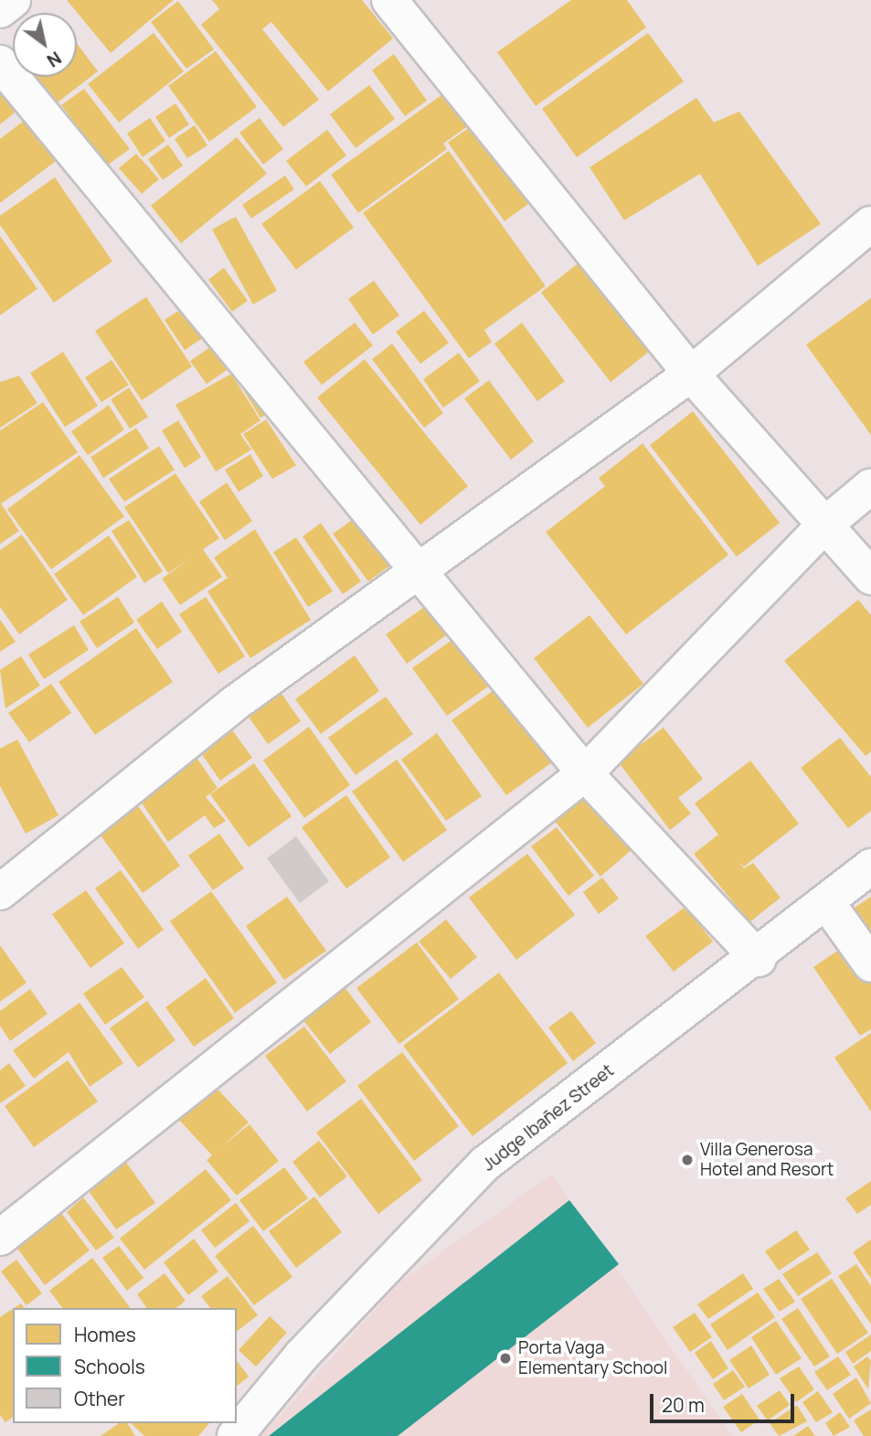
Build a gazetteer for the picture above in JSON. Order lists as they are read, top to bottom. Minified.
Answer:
{"streets":{"street":["Judge Ibañez Street"]},"places":["Villa Generosa Hotel and Resort","Porta Vaga Elementary School"],"legend":["Homes","Schools","Other"],"scale_bar":"20 m","north":"bottom right"}
